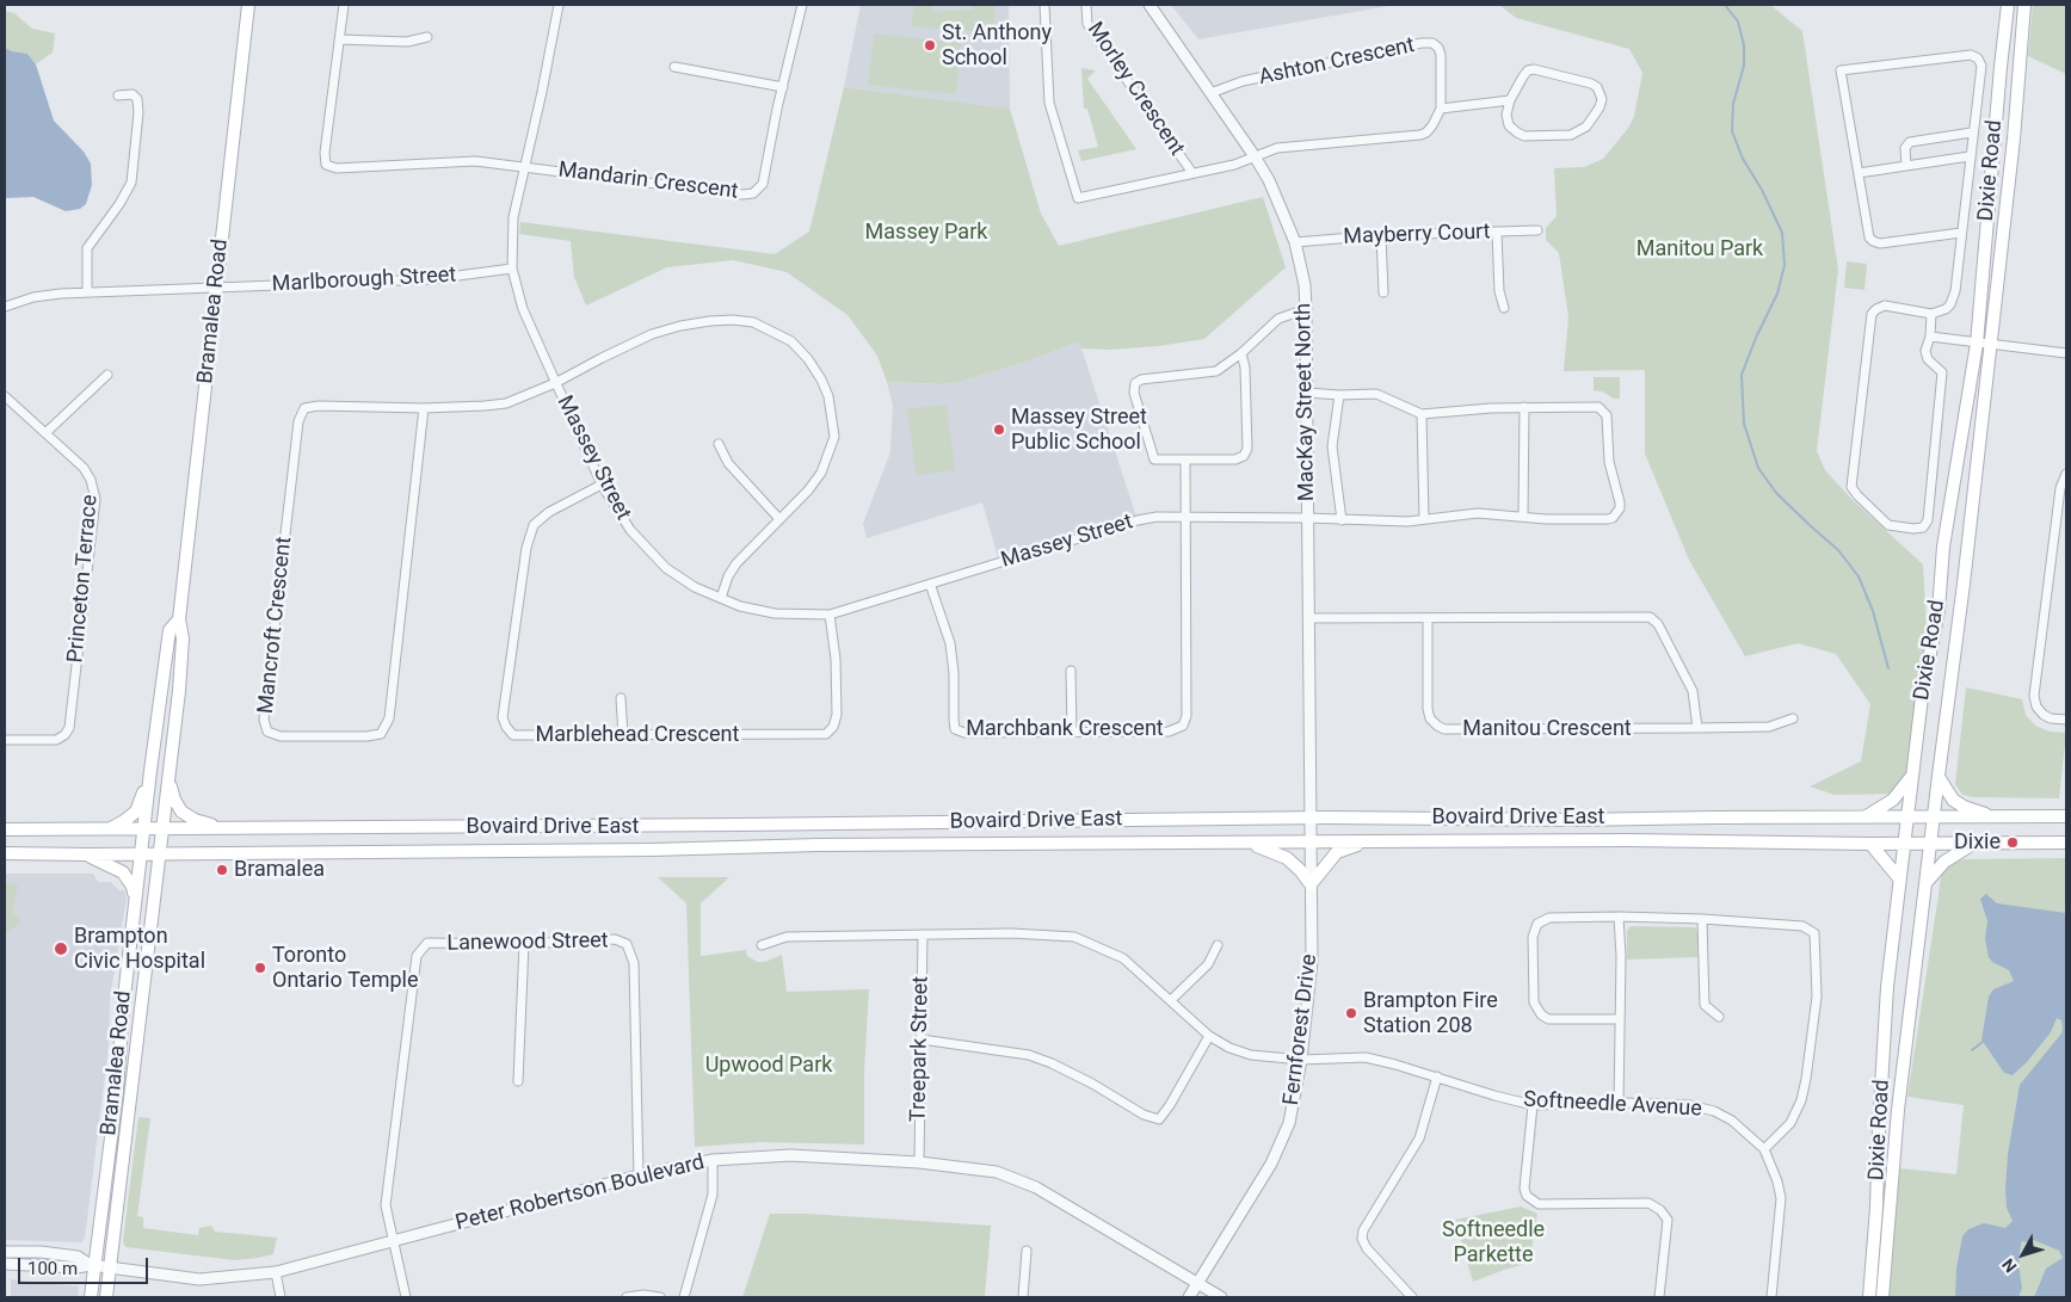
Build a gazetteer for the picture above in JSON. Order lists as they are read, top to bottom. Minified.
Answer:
{"streets":{"main road":["Dixie Road","Bramalea Road","Bovaird Drive East"],"street":["Ashton Crescent","Morley Crescent","Mandarin Crescent","Mayberry Court","Marlborough Street","MacKay Street North","Massey Street","Princeton Terrace","Mancroft Crescent","Marchbank Crescent","Manitou Crescent","Marblehead Crescent","Lanewood Street","Fernforest Drive","Treepark Street","Softneedle Avenue","Peter Robertson Boulevard"]},"crossings":[["Ashton Crescent","MacKay Street North"],["Morley Crescent","MacKay Street North"],["Dixie Road","Bovaird Drive East"],["Mandarin Crescent","Massey Street"],["Mayberry Court","MacKay Street North"],["Marlborough Street","Bramalea Road"],["Marlborough Street","Massey Street"],["Bramalea Road","Bovaird Drive East"],["Bramalea Road","Peter Robertson Boulevard"],["MacKay Street North","Massey Street"],["MacKay Street North","Bovaird Drive East"],["MacKay Street North","Fernforest Drive"],["Massey Street","Mancroft Crescent"],["Massey Street","Marchbank Crescent"],["Massey Street","Marblehead Crescent"],["Bovaird Drive East","Fernforest Drive"],["Lanewood Street","Peter Robertson Boulevard"],["Fernforest Drive","Softneedle Avenue"],["Fernforest Drive","Peter Robertson Boulevard"],["Treepark Street","Softneedle Avenue"],["Treepark Street","Peter Robertson Boulevard"]],"parks":["Massey Park","Manitou Park","Upwood Park","Softneedle Parkette"],"places":["St. Anthony School","Massey Street Public School","Dixie","Bramalea","Brampton Civic Hospital","Toronto Ontario Temple","Brampton Fire Station 208"],"scale_bar":"100 m","north":"bottom left"}
